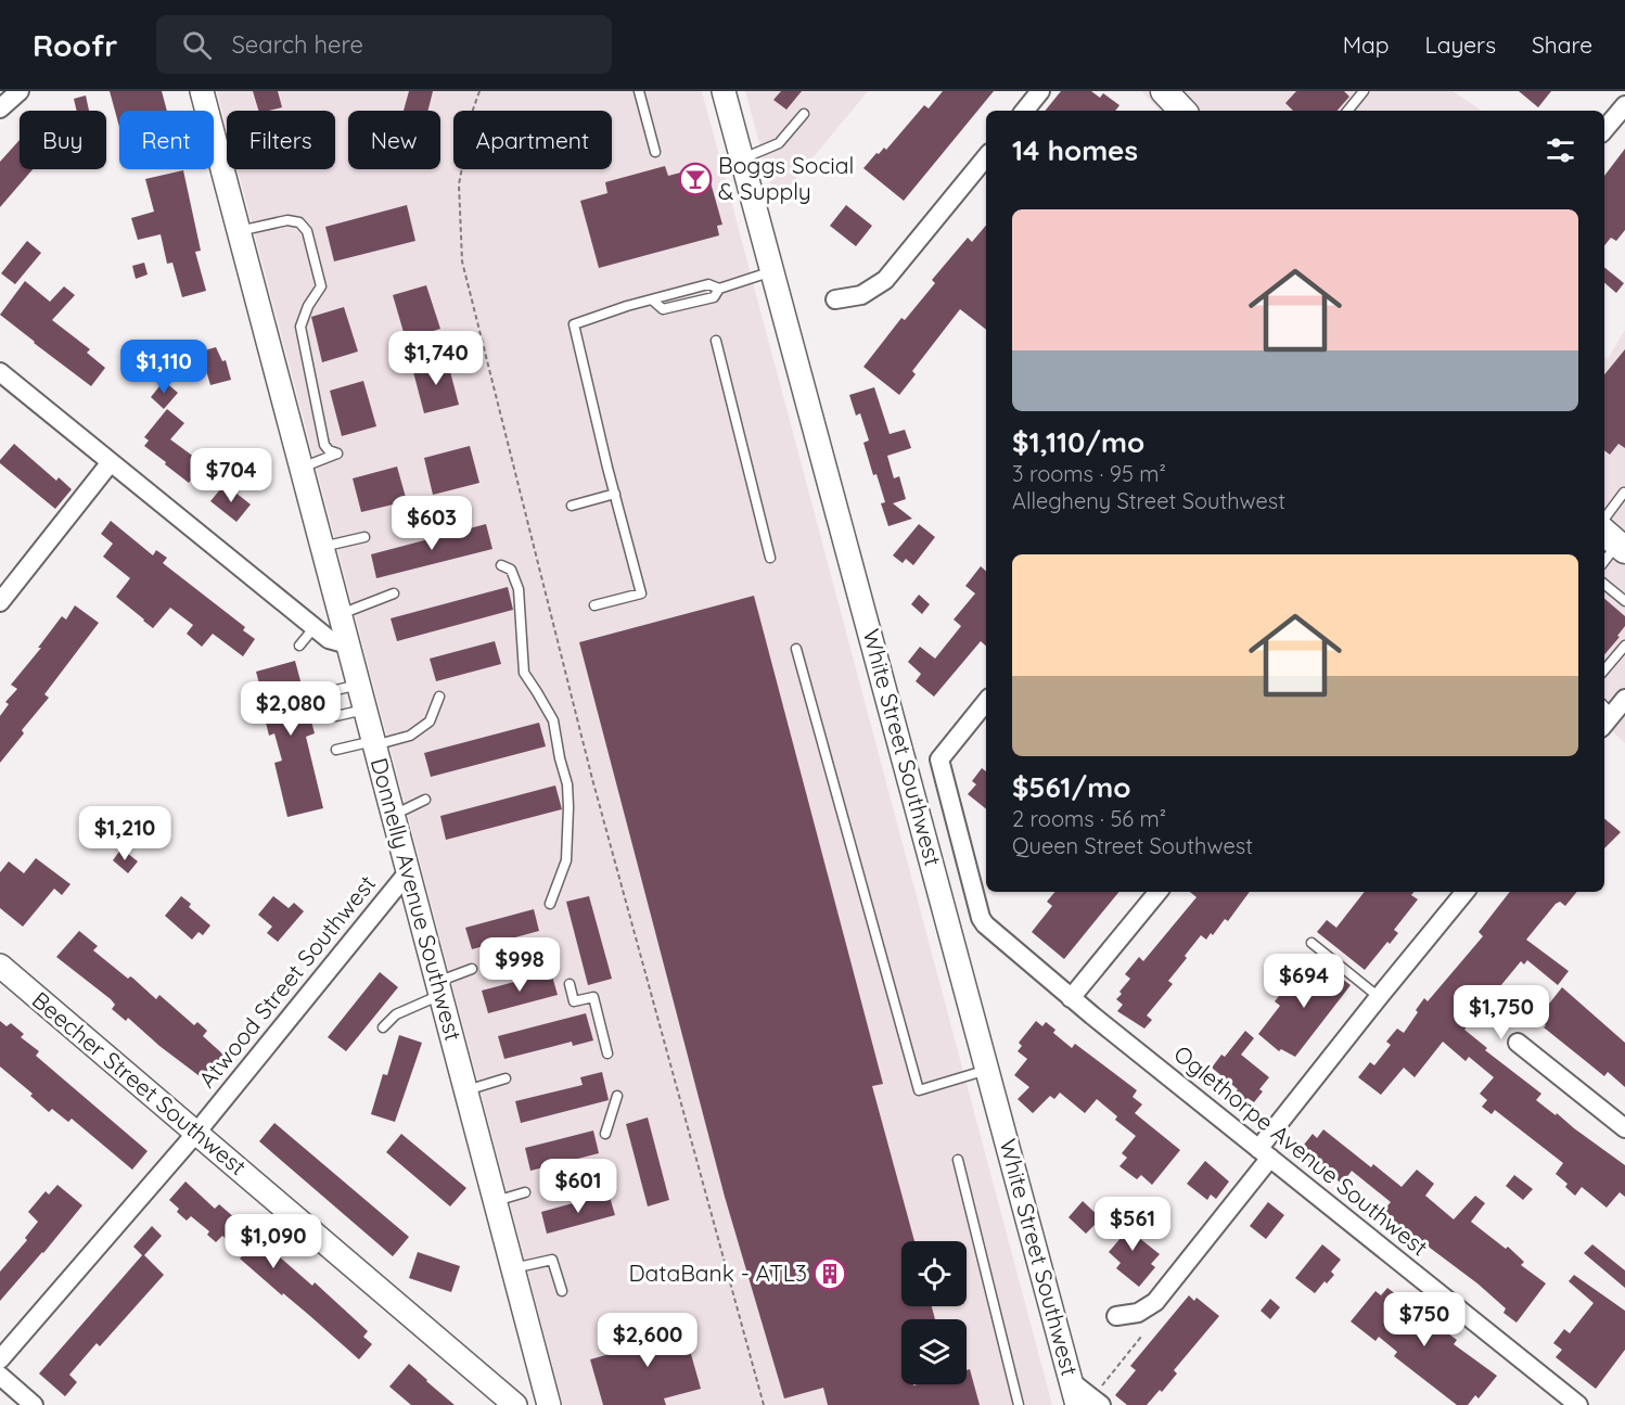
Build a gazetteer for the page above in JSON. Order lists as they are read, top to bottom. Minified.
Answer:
{"streets":{"street":["White Street Southwest","Donnelly Avenue Southwest","Atwood Street Southwest","Beecher Street Southwest","Oglethorpe Avenue Southwest"]},"crossings":[["Donnelly Avenue Southwest","Atwood Street Southwest"],["Atwood Street Southwest","Beecher Street Southwest"]],"places":{"bar":["Boggs Social & Supply"],"building":["DataBank - ATL3"]},"page":{"header":"Roofr","search":"Search here","nav":["Map","Layers","Share"],"chip":["Buy","Rent","Filters","New","Apartment"],"heading":"14 homes","list":[{"name":"$1,110/mo","note":"3 rooms · 95 m² · Allegheny Street Southwest"},{"name":"$561/mo","note":"2 rooms · 56 m² · Queen Street Southwest"}],"price":["$1,740","$1,110","$704","$603","$2,080","$1,210","$998","$694","$1,750","$601","$561","$1,090","$750","$2,600"]}}
